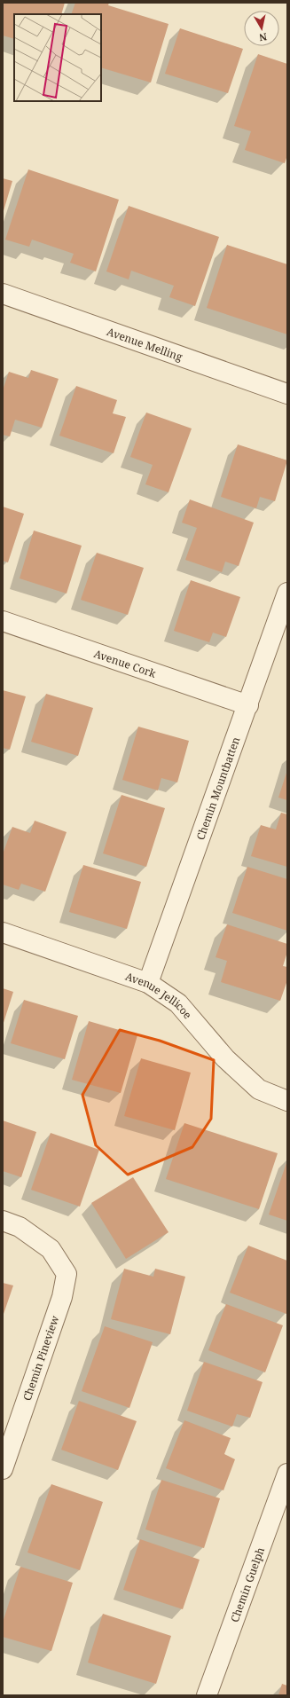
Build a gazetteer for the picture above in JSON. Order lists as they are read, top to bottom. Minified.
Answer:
{"streets":{"street":["Avenue Melling","Avenue Cork","Chemin Mountbatten","Avenue Jellicoe","Chemin Pineview","Chemin Guelph"]},"crossings":[["Avenue Cork","Chemin Mountbatten"],["Chemin Mountbatten","Avenue Jellicoe"]],"north":"bottom"}
